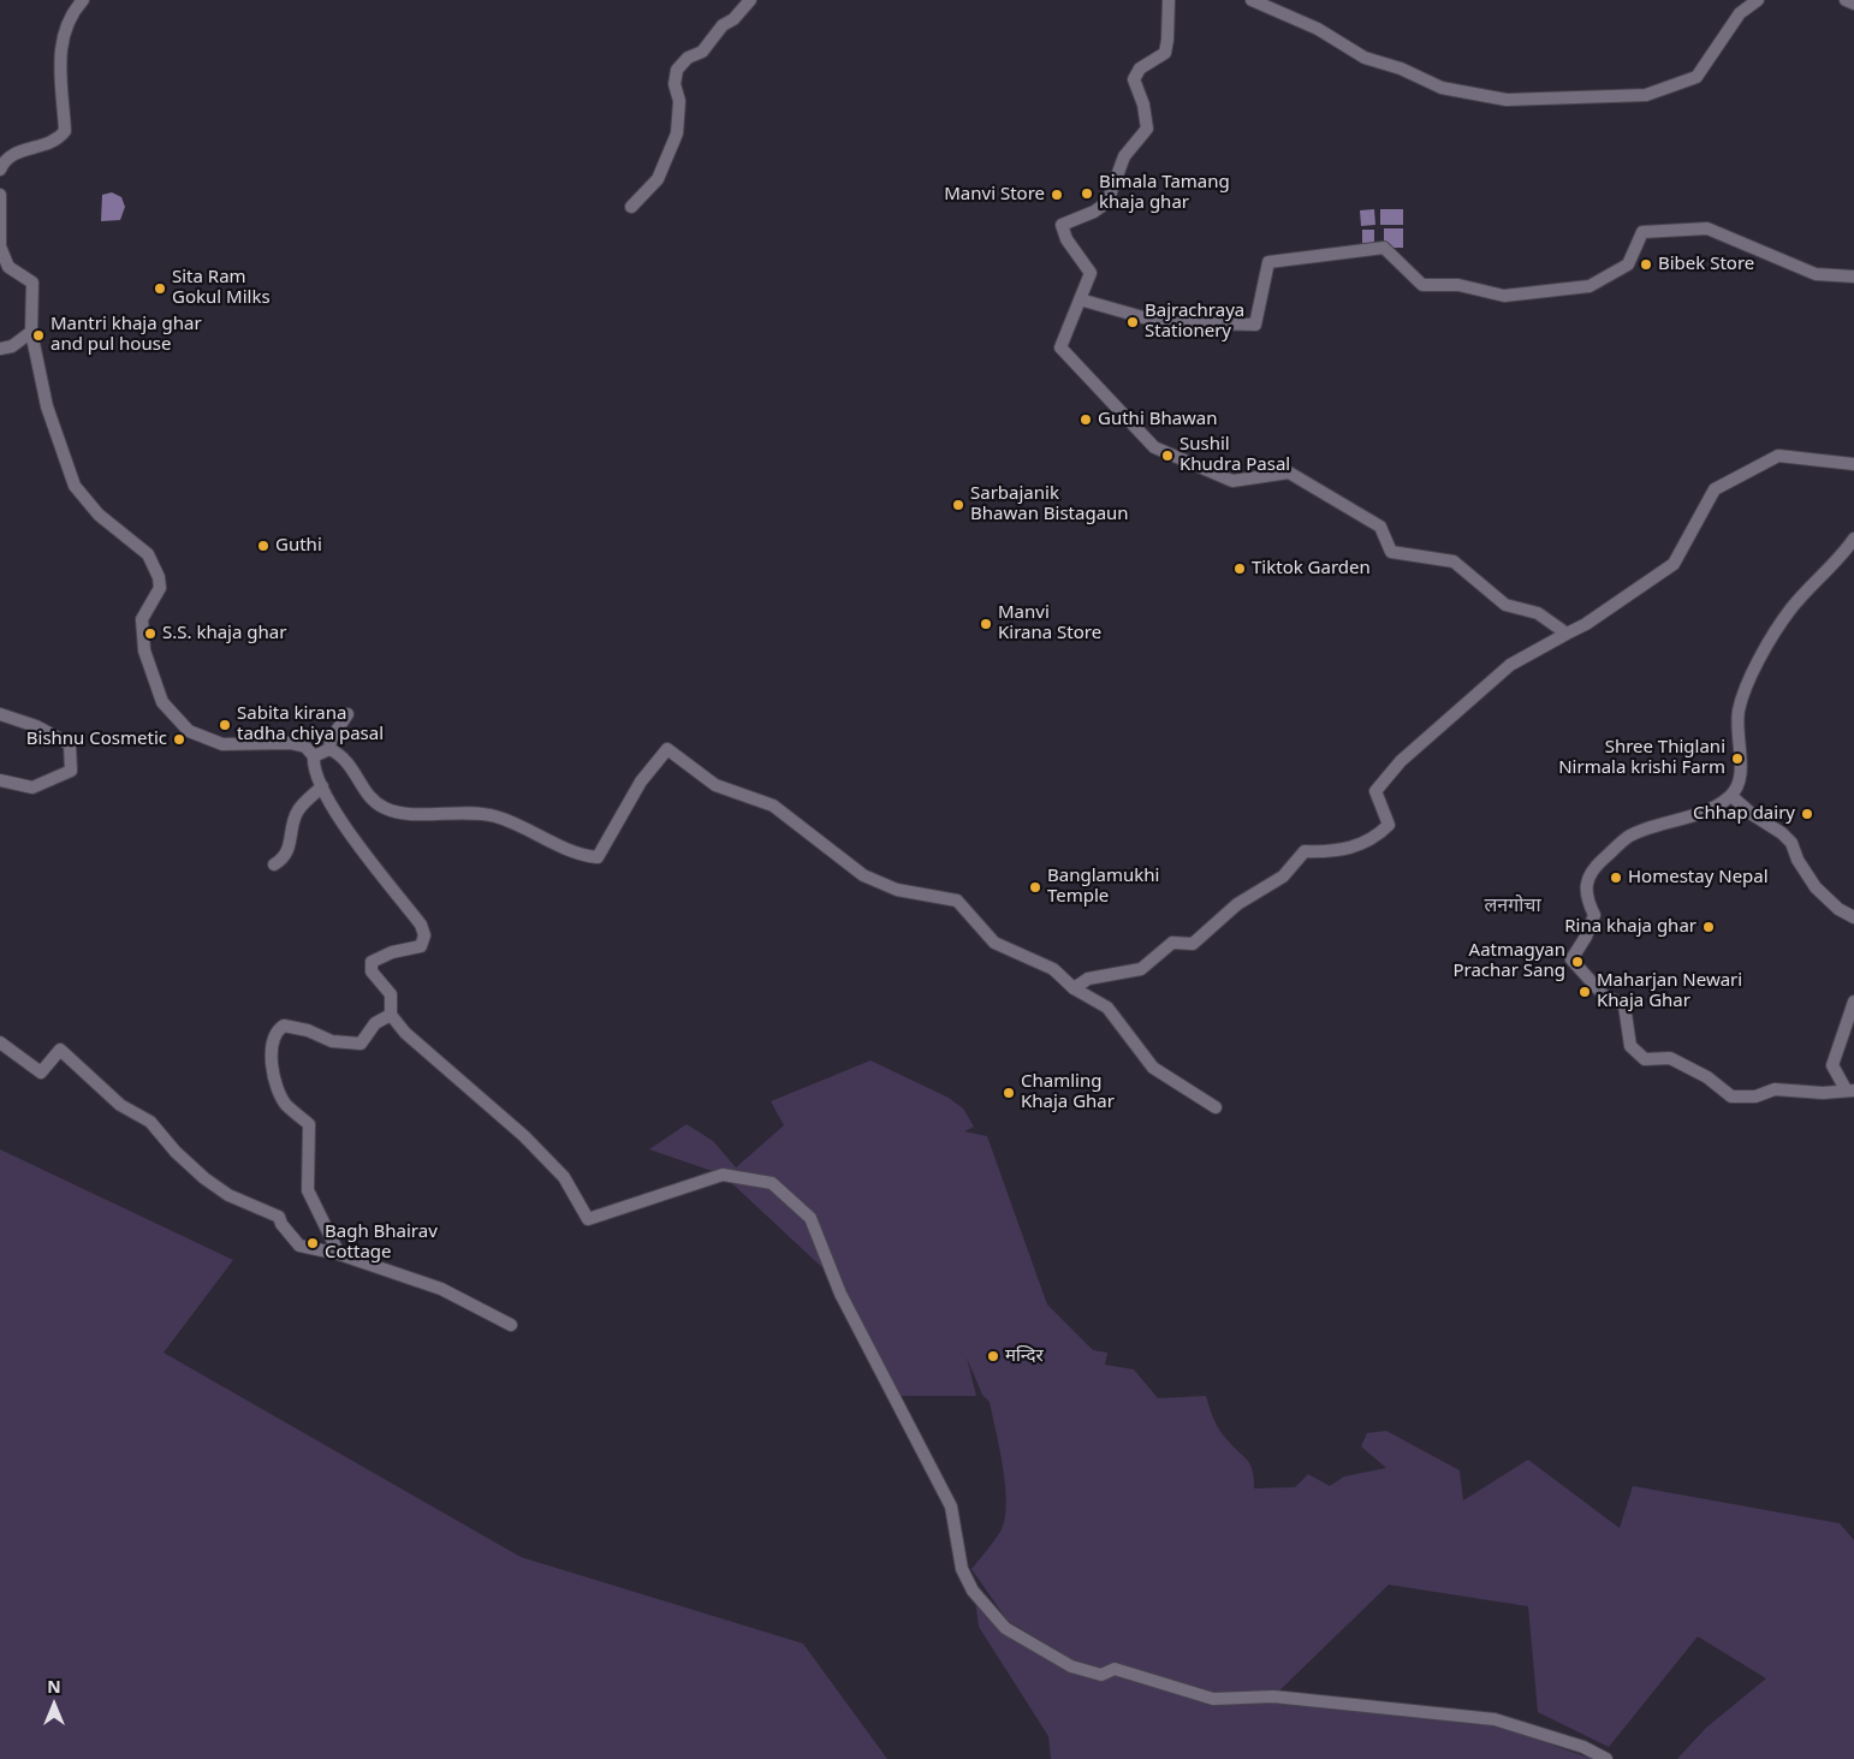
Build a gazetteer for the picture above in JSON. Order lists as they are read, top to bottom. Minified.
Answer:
{"districts":["लनगोचा"],"places":["Bimala Tamang khaja ghar","Manvi Store","Bibek Store","Sita Ram Gokul Milks","Bajrachraya Stationery","Mantri khaja ghar and pul house","Guthi Bhawan","Sushil Khudra Pasal","Sarbajanik Bhawan Bistagaun","Guthi","Tiktok Garden","Manvi Kirana Store","S.S. khaja ghar","Sabita kirana tadha chiya pasal","Bishnu Cosmetic","Shree Thiglani Nirmala krishi Farm","Chhap dairy","Homestay Nepal","Banglamukhi Temple","Rina khaja ghar","Aatmagyan Prachar Sang","Maharjan Newari Khaja Ghar","Chamling Khaja Ghar","Bagh Bhairav Cottage","मन्दिर"],"north":"top"}
